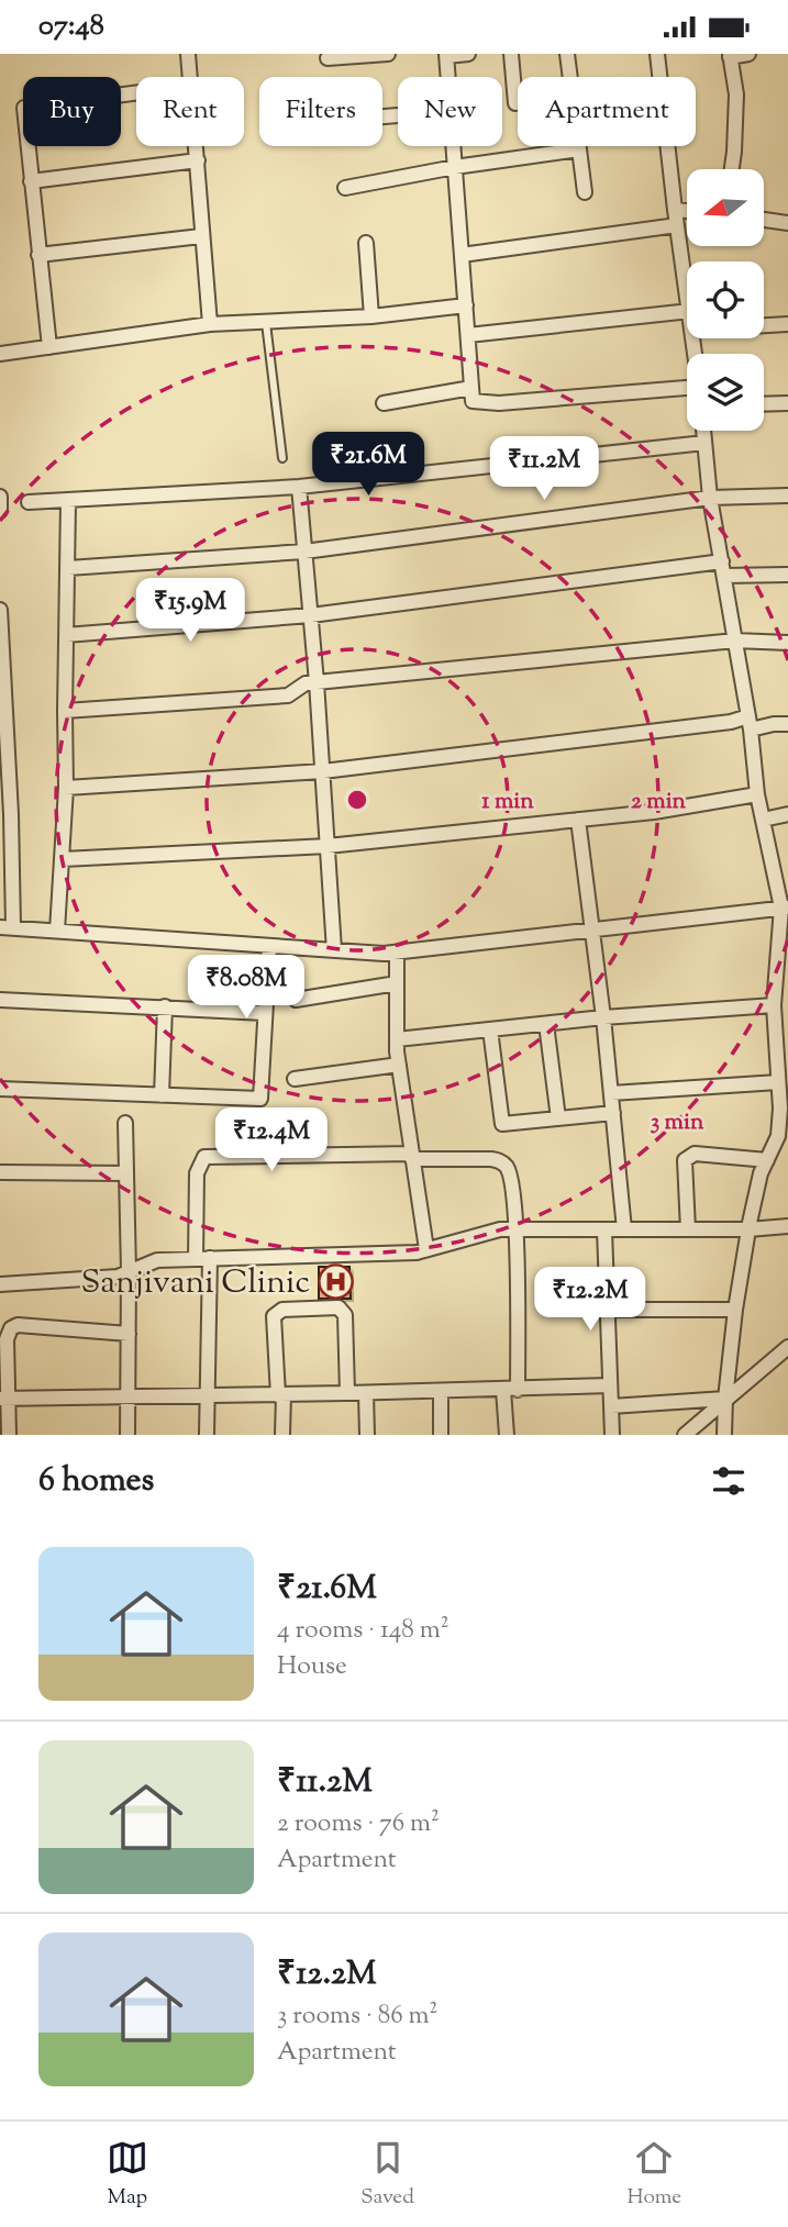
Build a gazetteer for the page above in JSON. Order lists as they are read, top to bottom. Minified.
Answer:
{"places":{"hospital":["Sanjivani Clinic"]},"north":"left","page":{"status":"07:48","chip":["Buy","Rent","Filters","New","Apartment"],"price":["₹21.6M","₹11.2M","₹15.9M","₹8.08M","₹12.4M","₹12.2M"],"heading":"6 homes","list":[{"name":"₹21.6M","note":"4 rooms · 148 m² · House"},{"name":"₹11.2M","note":"2 rooms · 76 m² · Apartment"},{"name":"₹12.2M","note":"3 rooms · 86 m² · Apartment"}],"tabs":["Map","Saved","Home"]},"rings":["1 min","2 min","3 min"]}
